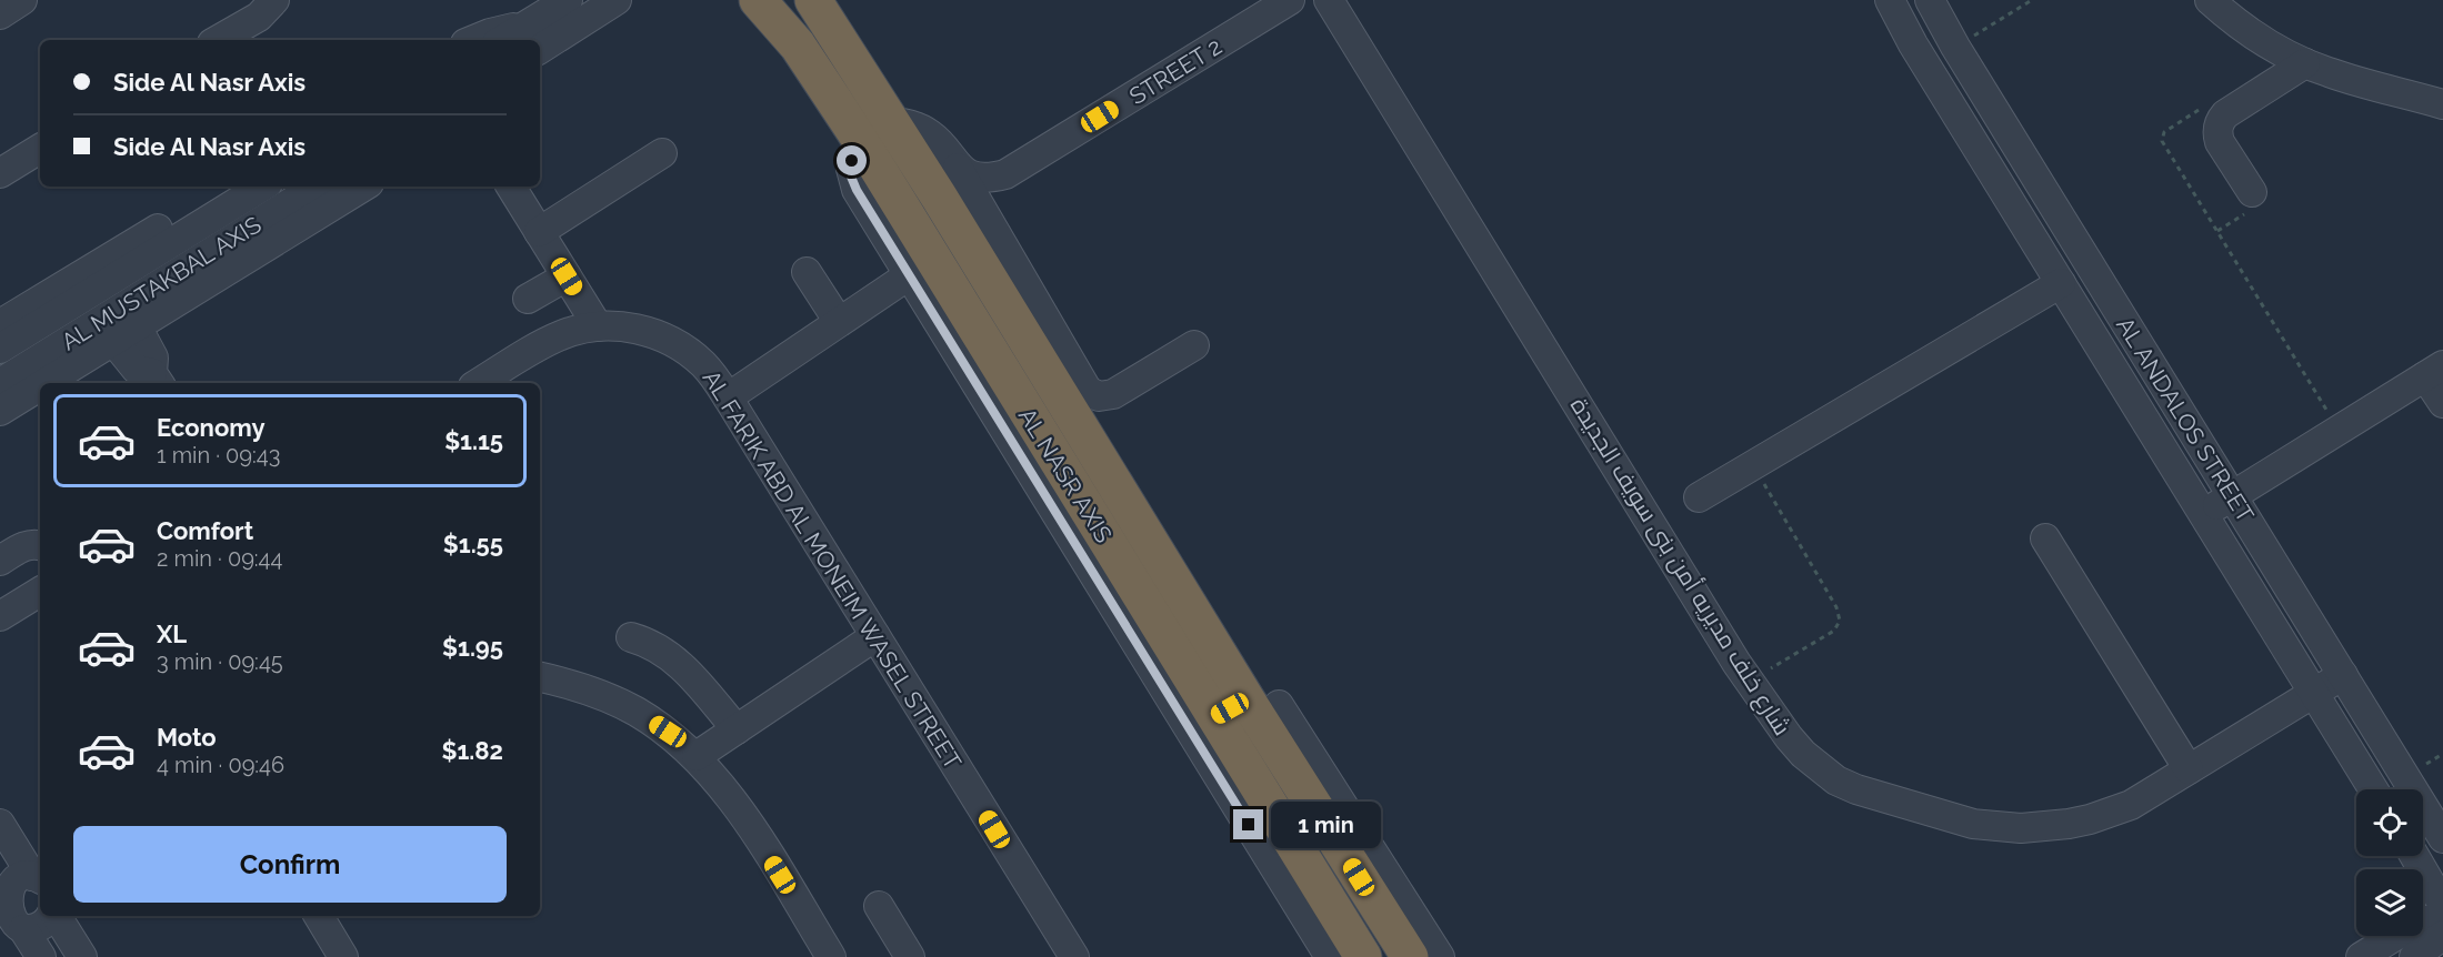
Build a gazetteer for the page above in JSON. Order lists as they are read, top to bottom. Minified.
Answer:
{"streets":{"highway":["AL NASR AXIS"],"street":["STREET 2","AL MUSTAKBAL AXIS","AL ANDALOS STREET","شارع خلف مديريه أمن بنى سويف الجديدة","AL FARIK ABD AL MONEIM WASEL STREET"]},"crossings":[["AL ANDALOS STREET","شارع خلف مديريه أمن بنى سويف الجديدة"]],"page":{"banner":["Side Al Nasr Axis","Side Al Nasr Axis"],"list":[{"name":"Economy","note":"1 min · 09:43","value":"$1.15"},{"name":"Comfort","note":"2 min · 09:44","value":"$1.55"},{"name":"XL","note":"3 min · 09:45","value":"$1.95"},{"name":"Moto","note":"4 min · 09:46","value":"$1.82"}],"bubble":"1 min","buttons":"Confirm"}}
